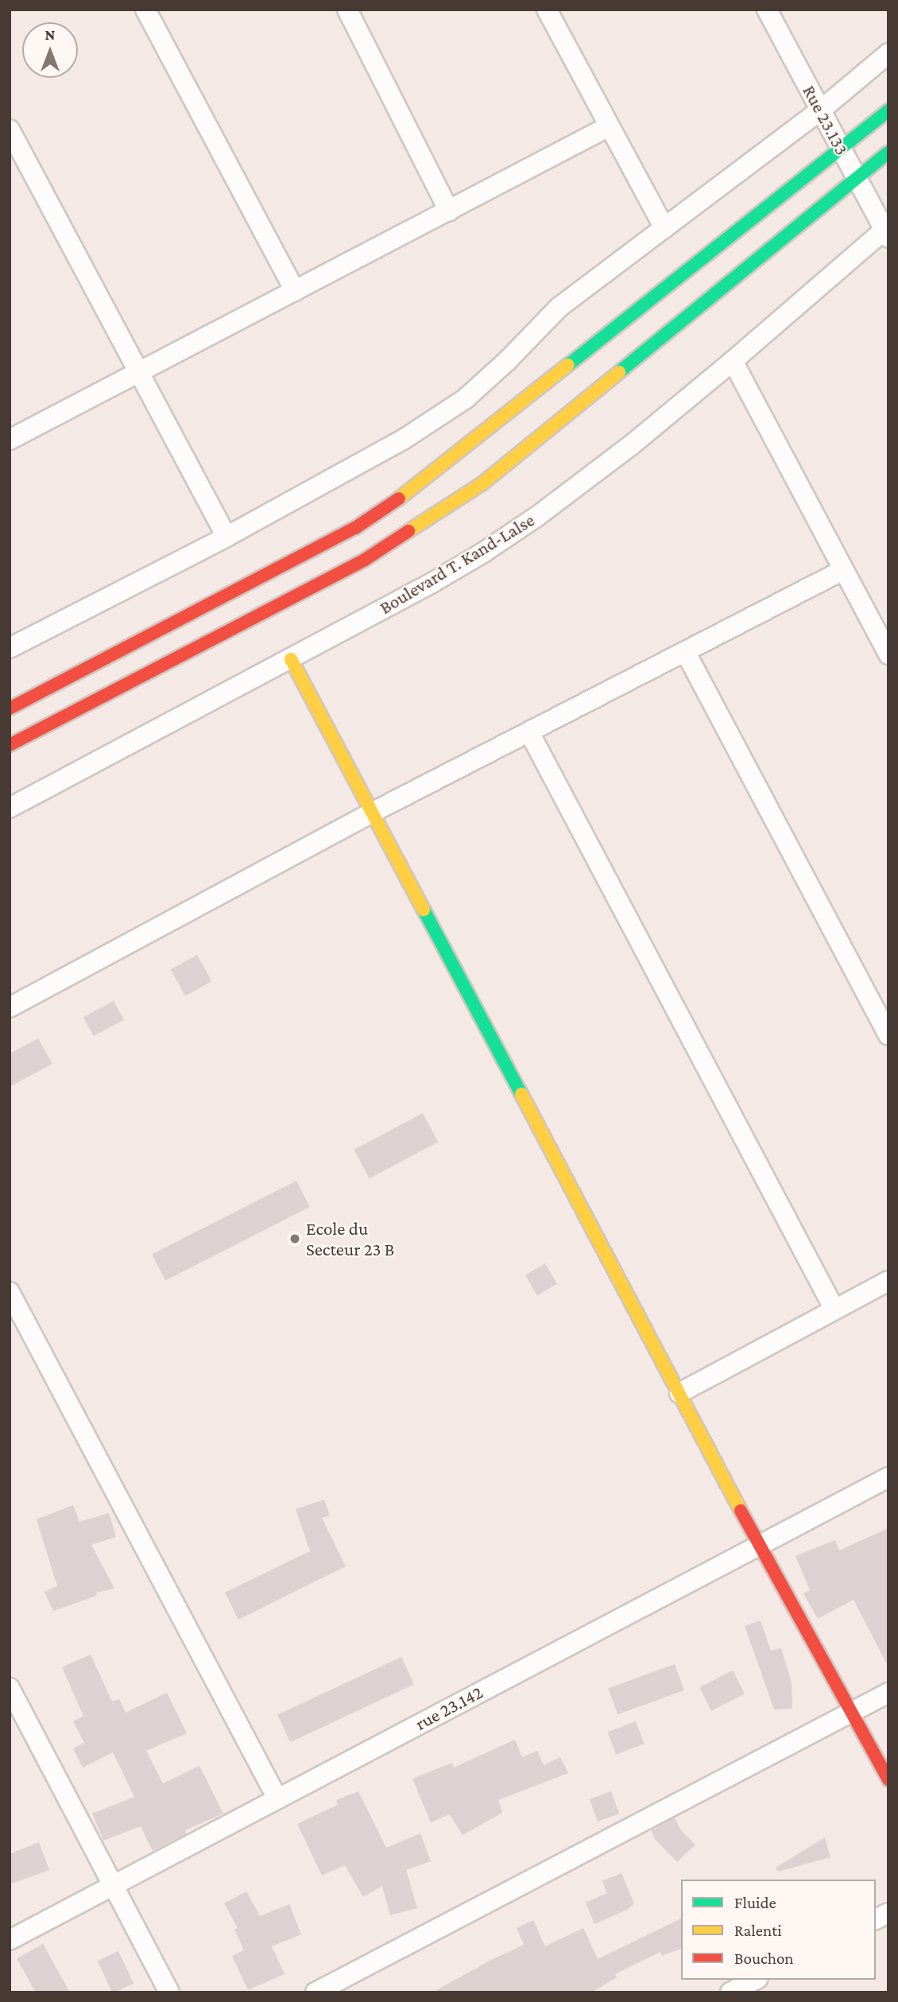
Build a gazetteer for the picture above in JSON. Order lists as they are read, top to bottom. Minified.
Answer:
{"streets":{"street":["Rue 23.133","Boulevard T. Kand-Lalse","rue 23.142"]},"crossings":[["Rue 23.133","Boulevard T. Kand-Lalse"]],"places":["Ecole du Secteur 23 B"],"legend":["Fluide","Ralenti","Bouchon"],"north":"top"}
